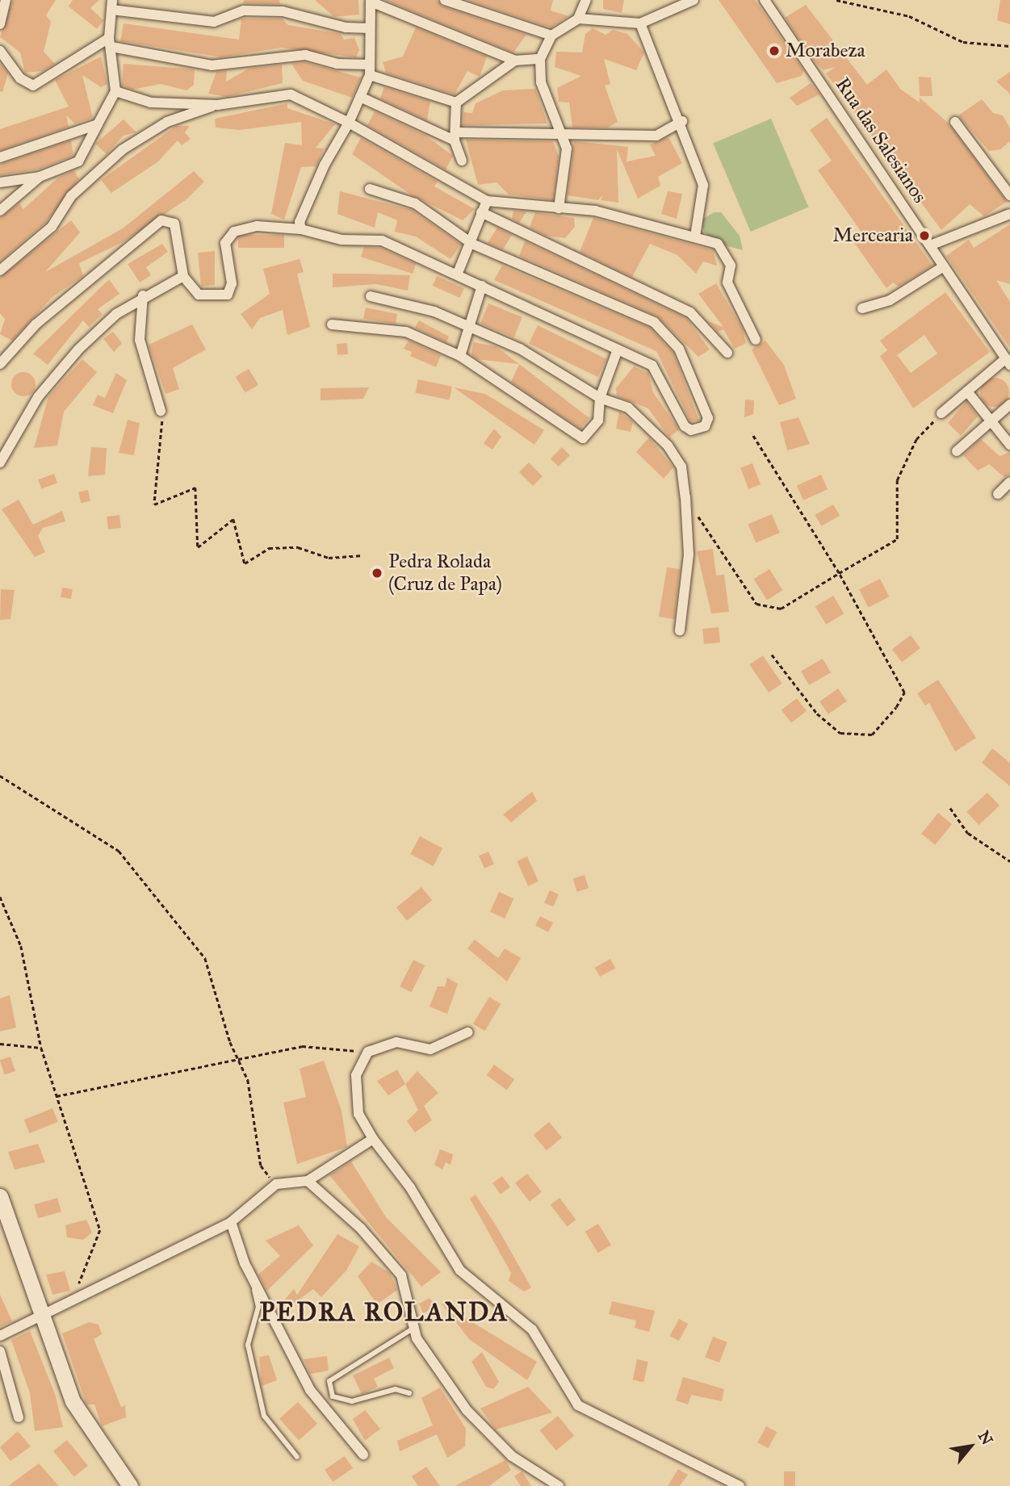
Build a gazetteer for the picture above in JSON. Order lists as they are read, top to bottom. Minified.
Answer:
{"streets":{"street":["Rua das Salesianos"]},"districts":["PEDRA ROLANDA"],"places":["Morabeza","Mercearia","Pedra Rolada (Cruz de Papa)"],"north":"top right"}
